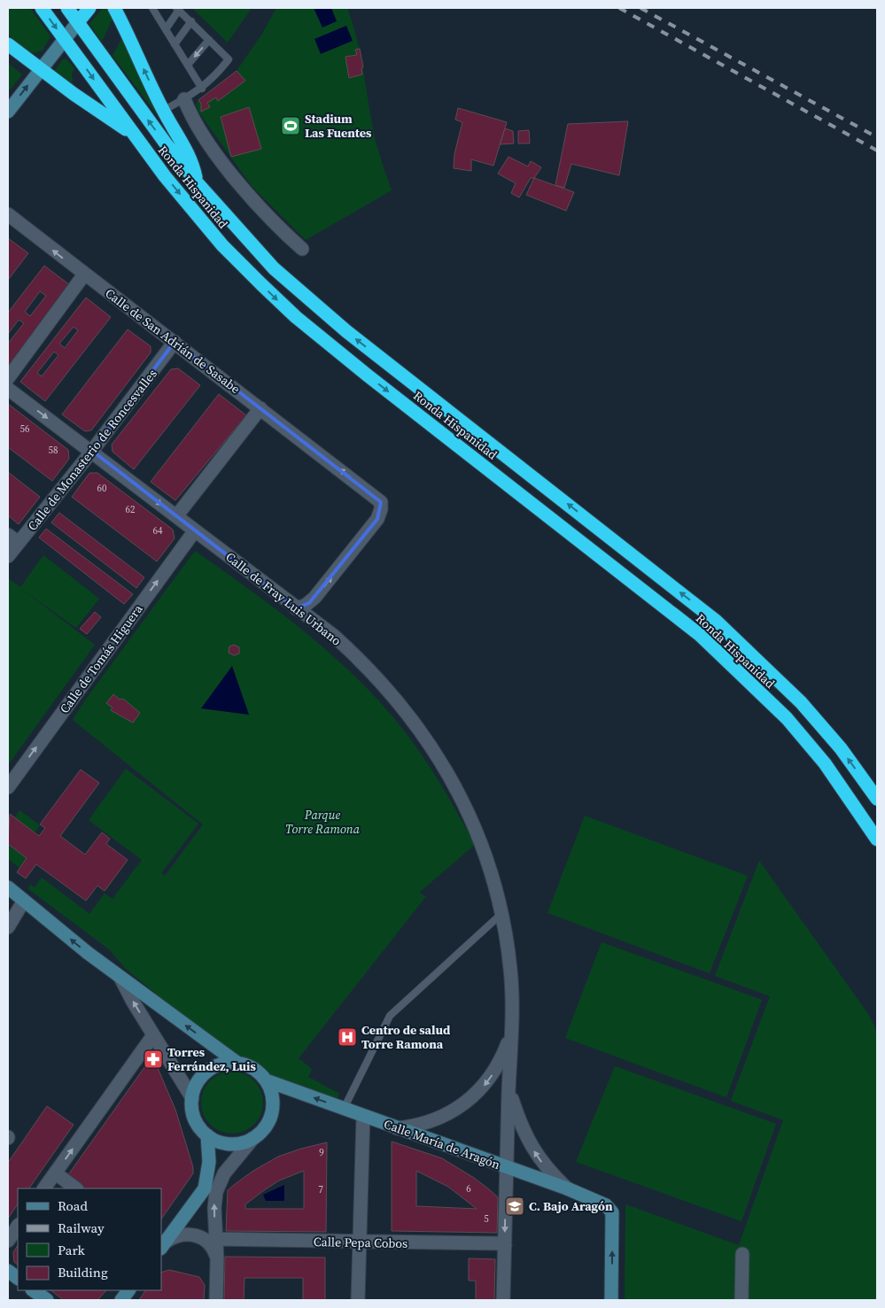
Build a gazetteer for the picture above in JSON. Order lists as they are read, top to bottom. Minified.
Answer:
{"streets":{"highway":["Ronda Hispanidad"],"street":["Calle de San Adrián de Sasabe","Calle de Monasterio de Roncesvalles","Calle de Fray Luis Urbano","Calle de Tomás Higuera","Calle María de Aragón","Calle Pepa Cobos"]},"crossings":[["Calle de San Adrián de Sasabe","Calle de Monasterio de Roncesvalles"],["Calle de San Adrián de Sasabe","Calle de Fray Luis Urbano"],["Calle de Monasterio de Roncesvalles","Calle de Fray Luis Urbano"],["Calle de Fray Luis Urbano","Calle de Tomás Higuera"],["Calle de Fray Luis Urbano","Calle María de Aragón"],["Calle de Fray Luis Urbano","Calle Pepa Cobos"]],"one_way":["Calle de Tomás Higuera","Calle María de Aragón"],"parks":["Parque Torre Ramona"],"places":{"sports":["Stadium Las Fuentes"],"hospital":["Centro de salud Torre Ramona"],"pharmacy":["Torres Ferrández, Luis"],"school or university":["C. Bajo Aragón"]},"house_numbers":["56","58","60","62","64","9","6","7","5"],"legend":["Road","Railway","Park","Building"]}
